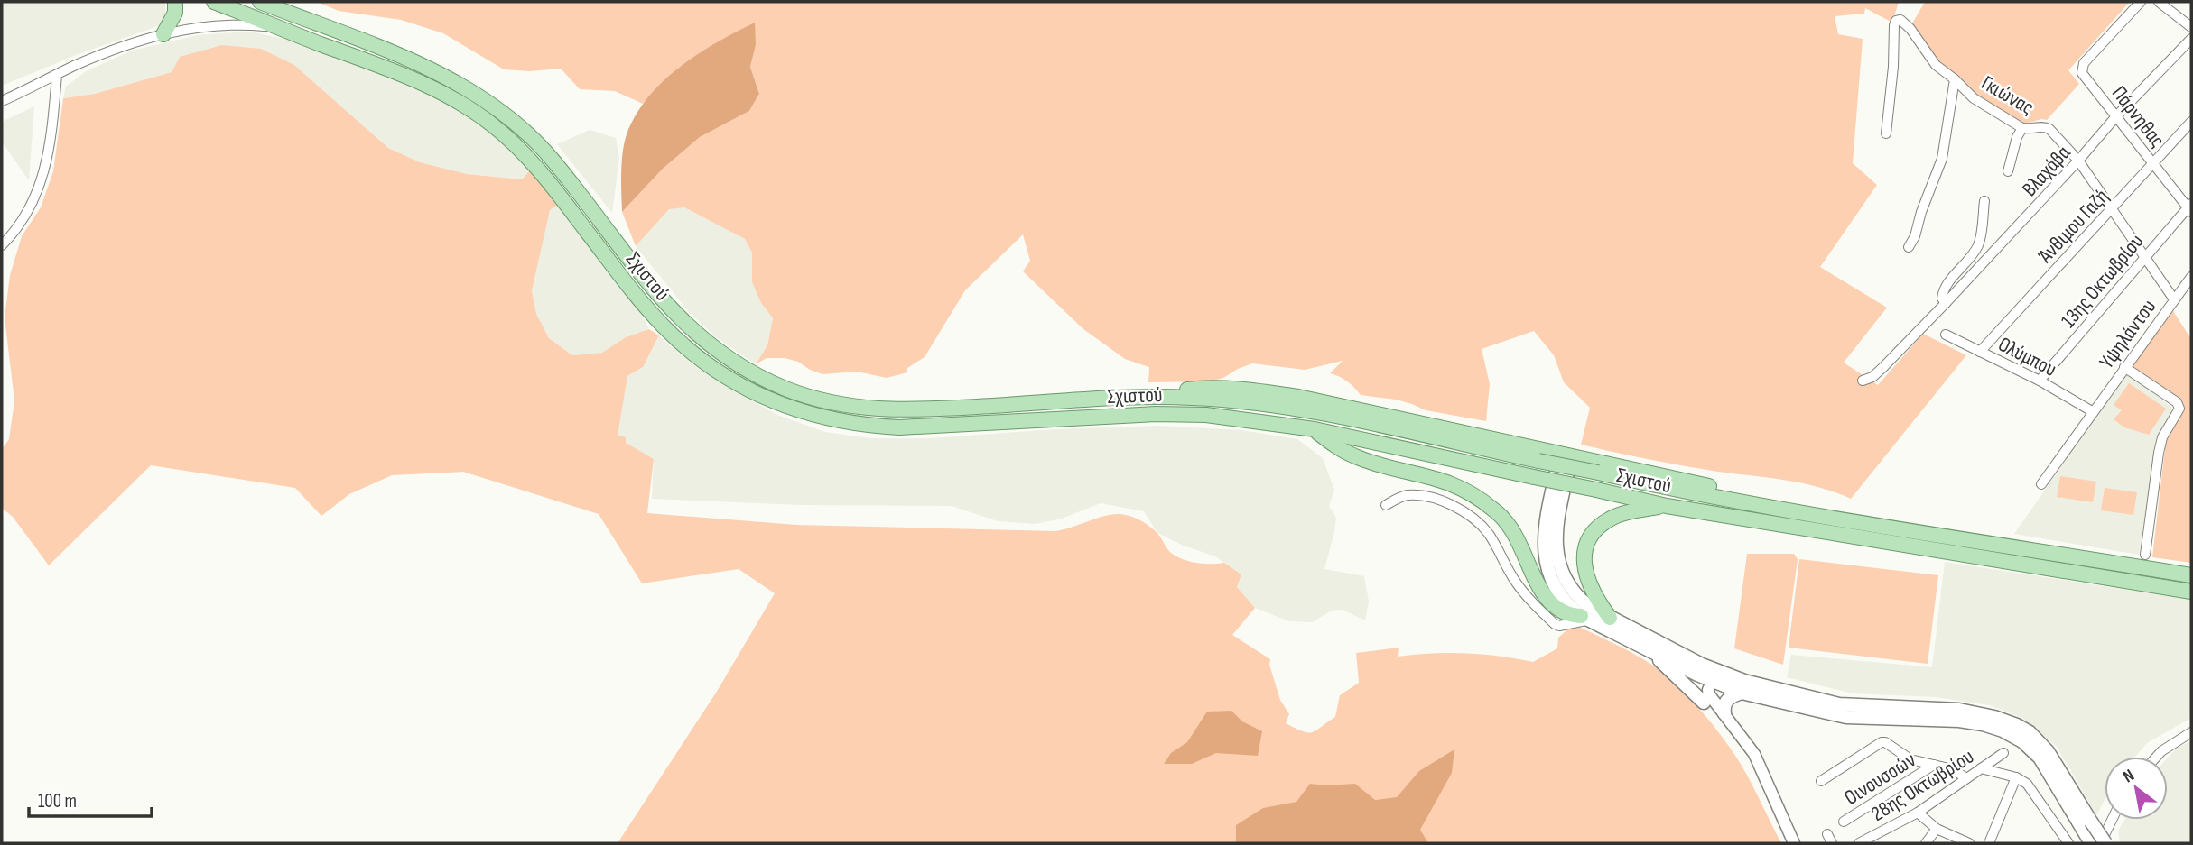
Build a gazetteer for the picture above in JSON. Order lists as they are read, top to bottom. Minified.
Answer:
{"streets":{"main road":["Σχιστού"],"street":["Γκιώνας","Πάρνηθας","Βλαχάβα","Άνθιμου Γαζή","13ης Οκτωβρίου","Υψηλάντου","Ολύμπου","Οινουσσών","28ης Οκτωβρίου"]},"crossings":[["Γκιώνας","Βλαχάβα"],["Γκιώνας","Άνθιμου Γαζή"],["Γκιώνας","13ης Οκτωβρίου"],["Γκιώνας","Υψηλάντου"],["Πάρνηθας","Βλαχάβα"],["Πάρνηθας","Άνθιμου Γαζή"],["Πάρνηθας","13ης Οκτωβρίου"],["Άνθιμου Γαζή","Ολύμπου"],["13ης Οκτωβρίου","Ολύμπου"],["Υψηλάντου","Ολύμπου"]],"scale_bar":"100 m","north":"top left"}
